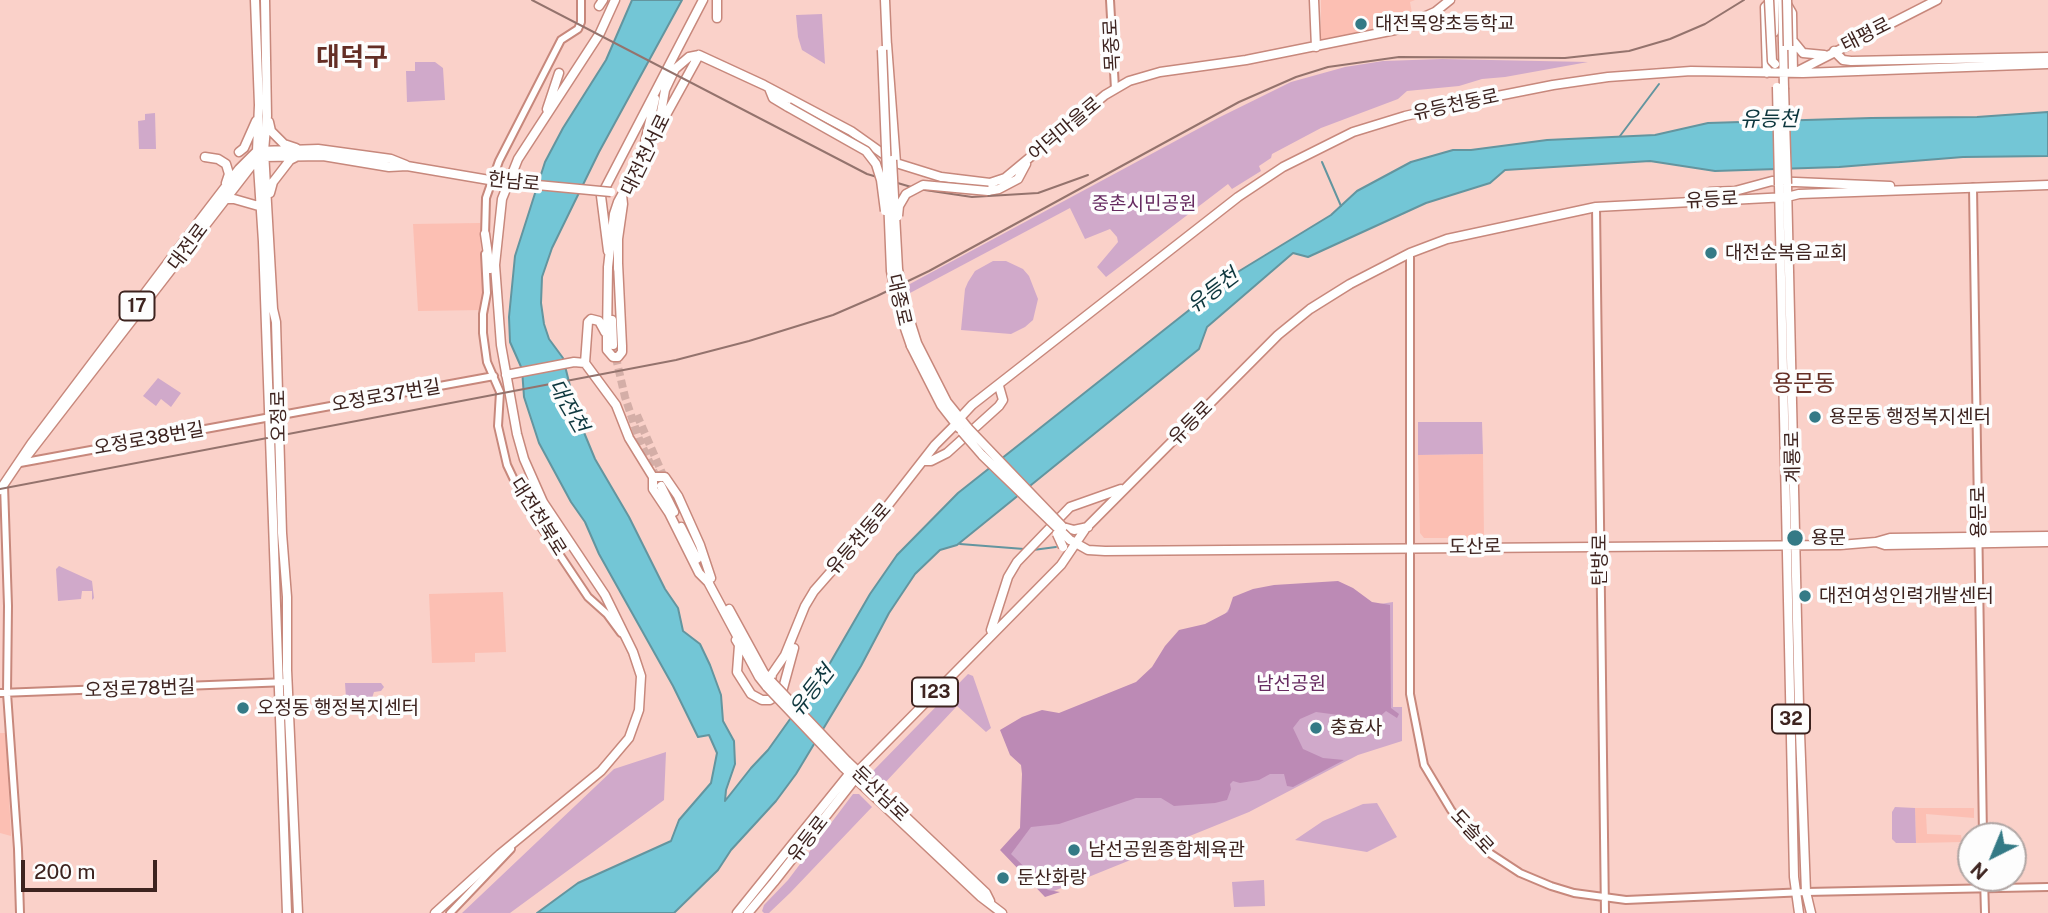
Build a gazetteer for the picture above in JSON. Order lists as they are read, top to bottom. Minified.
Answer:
{"streets":{"main road":["태평로","유등천동로","어덕마을로","대전천서로","한남로","유등로","대전로","대종로","17","오정로","계룡로","대전천북로","도산로","123","32","둔산남로"],"street":["목중로","오정로37번길","오정로38번길","용문로","탄방로","오정로78번길","도솔로"]},"crossings":[["태평로","유등천동로"],["태평로","계룡로"],["목중로","어덕마을로"],["유등천동로","대종로"],["유등천동로","계룡로"],["유등천동로","둔산남로"],["어덕마을로","대전천서로"],["대전천서로","한남로"],["한남로","대전로"],["한남로","오정로"],["한남로","대전천북로"],["유등로","대종로"],["유등로","계룡로"],["유등로","용문로"],["유등로","도산로"],["유등로","탄방로"],["유등로","둔산남로"],["유등로","도솔로"],["대전로","오정로"],["대전로","오정로38번길"],["대종로","도산로"],["오정로37번길","오정로"],["오정로37번길","오정로38번길"],["오정로37번길","대전천북로"],["오정로","오정로38번길"],["오정로","오정로78번길"],["계룡로","도산로"],["계룡로","도솔로"],["용문로","도산로"],["도산로","탄방로"],["도산로","도솔로"],["탄방로","도솔로"]],"districts":["대덕구","용문동"],"water":["유등천","대전천"],"parks":["중촌시민공원","남선공원"],"places":["대전목양초등학교","대전순복음교회","용문동 행정복지센터","용문","대전여성인력개발센터","오정동 행정복지센터","충효사","남선공원종합체육관","둔산화랑"],"scale_bar":"200 m","north":"bottom left"}
